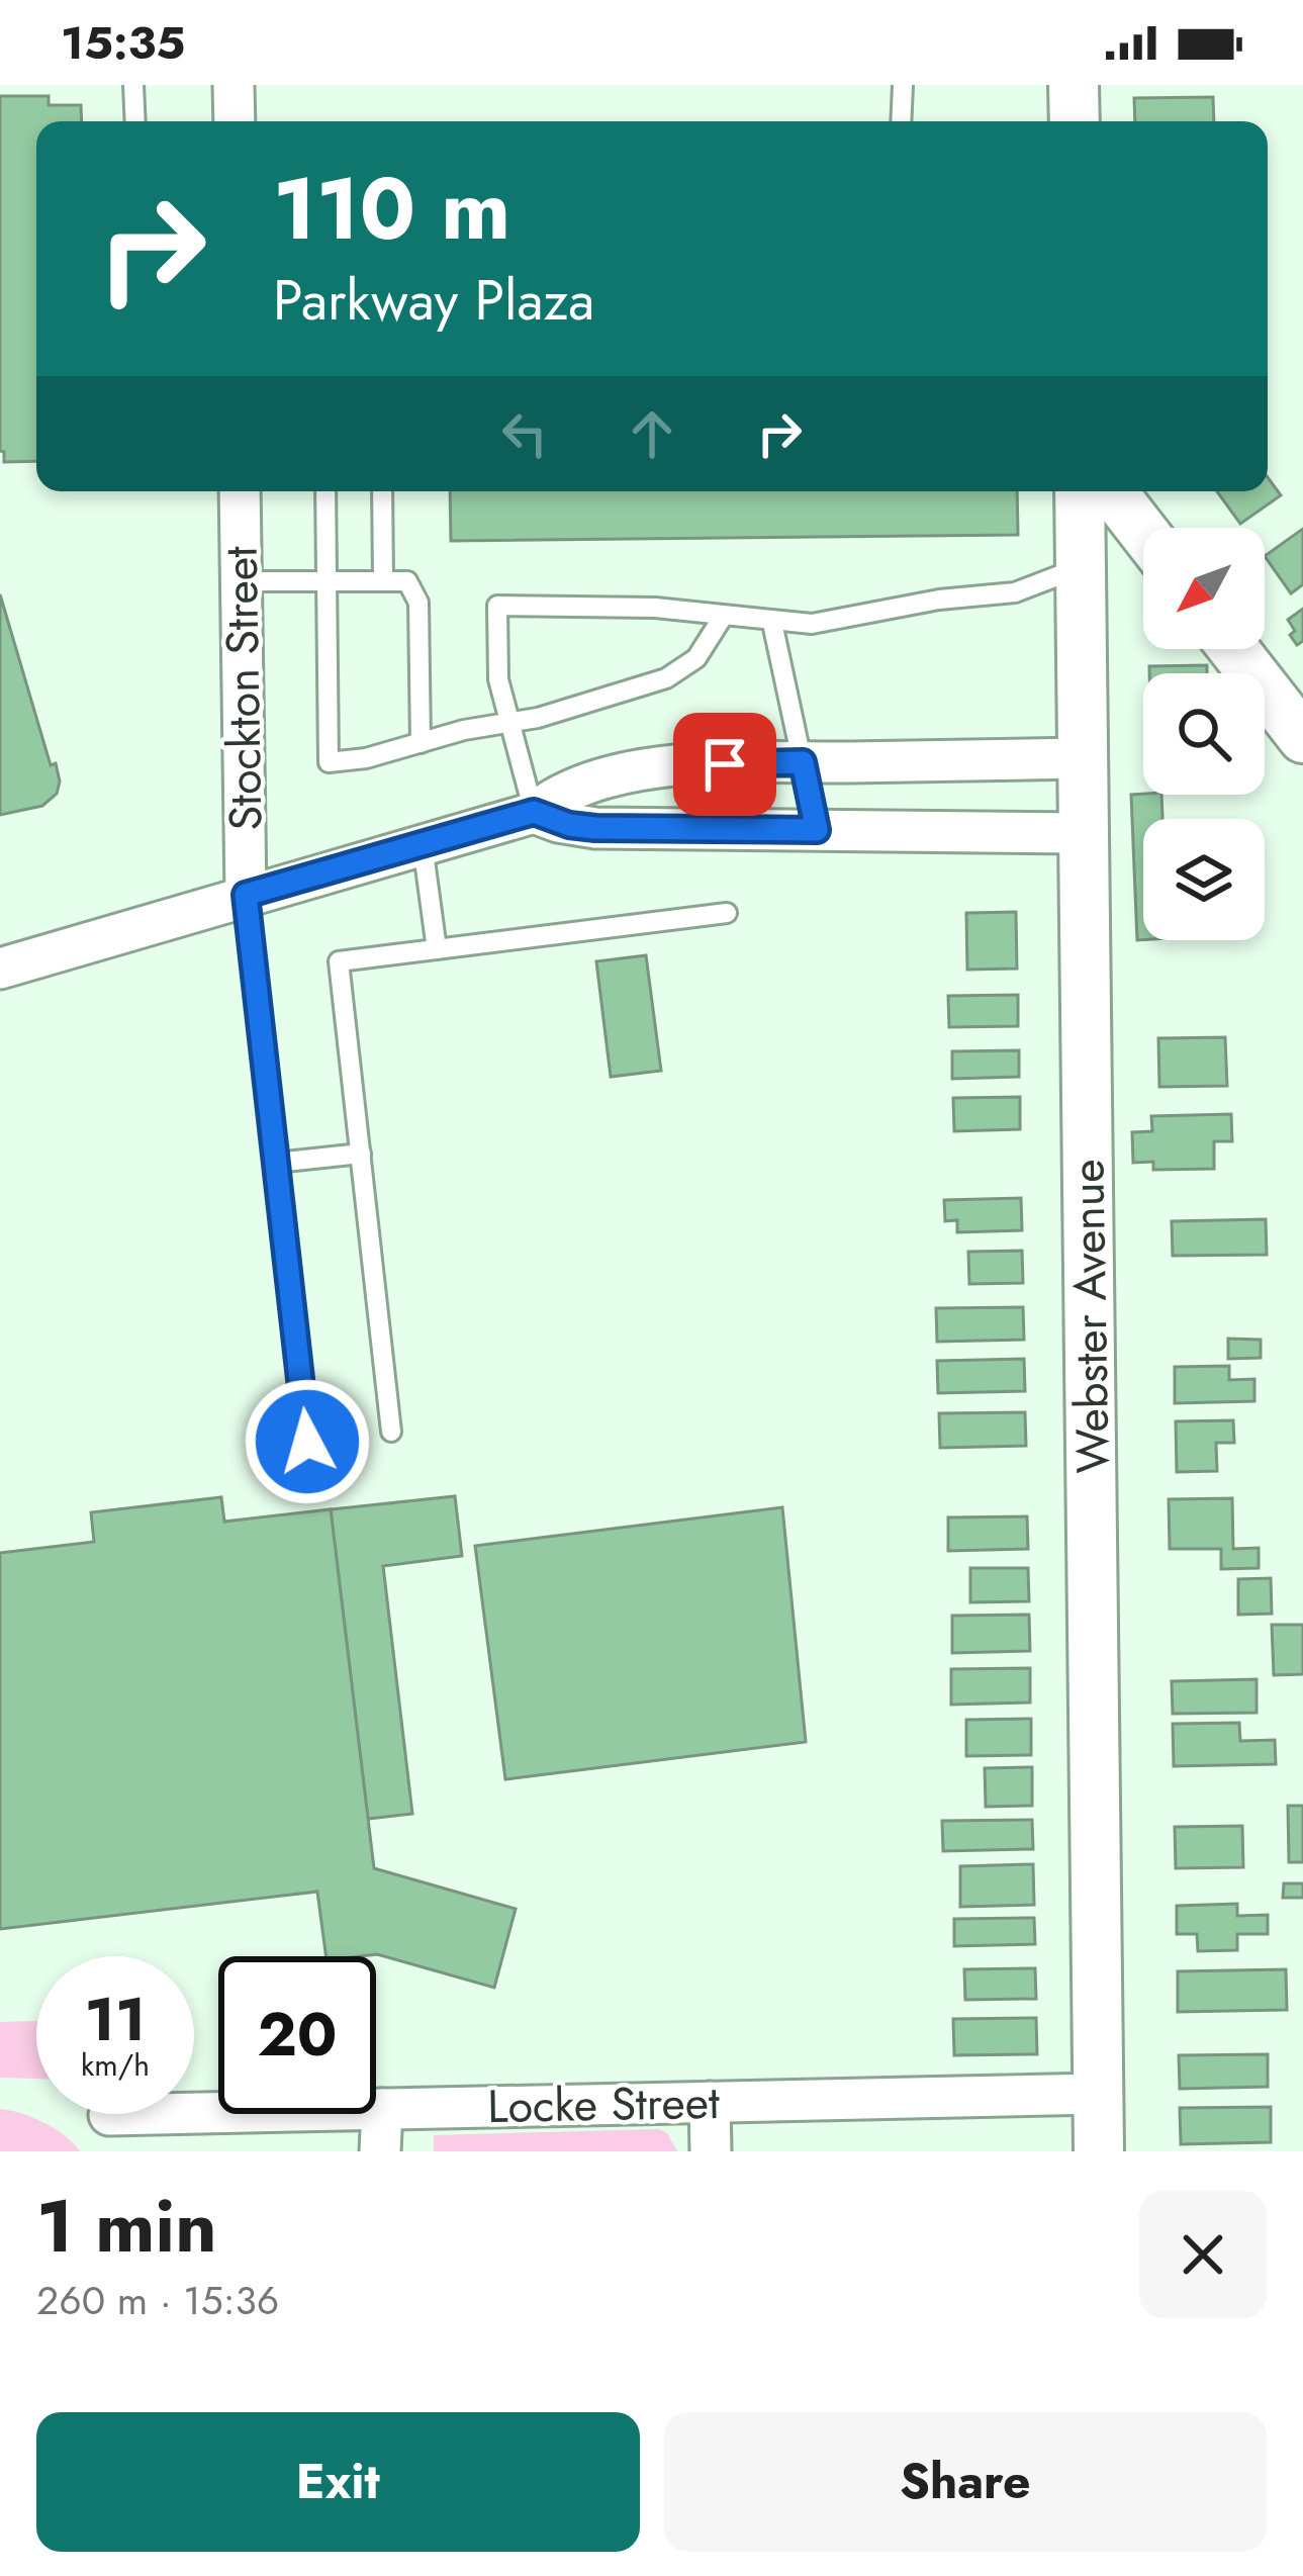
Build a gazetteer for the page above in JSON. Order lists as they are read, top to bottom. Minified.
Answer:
{"streets":{"street":["Stockton Street","Webster Avenue","Locke Street"]},"crossings":[["Webster Avenue","Locke Street"]],"north":"bottom left","page":{"status":"15:35","turn":["110 m","Parkway Plaza"],"speed":"11 km/h","limit":"20","heading":["1 min","260 m · 15:36"],"buttons":["Exit","Share"]}}
